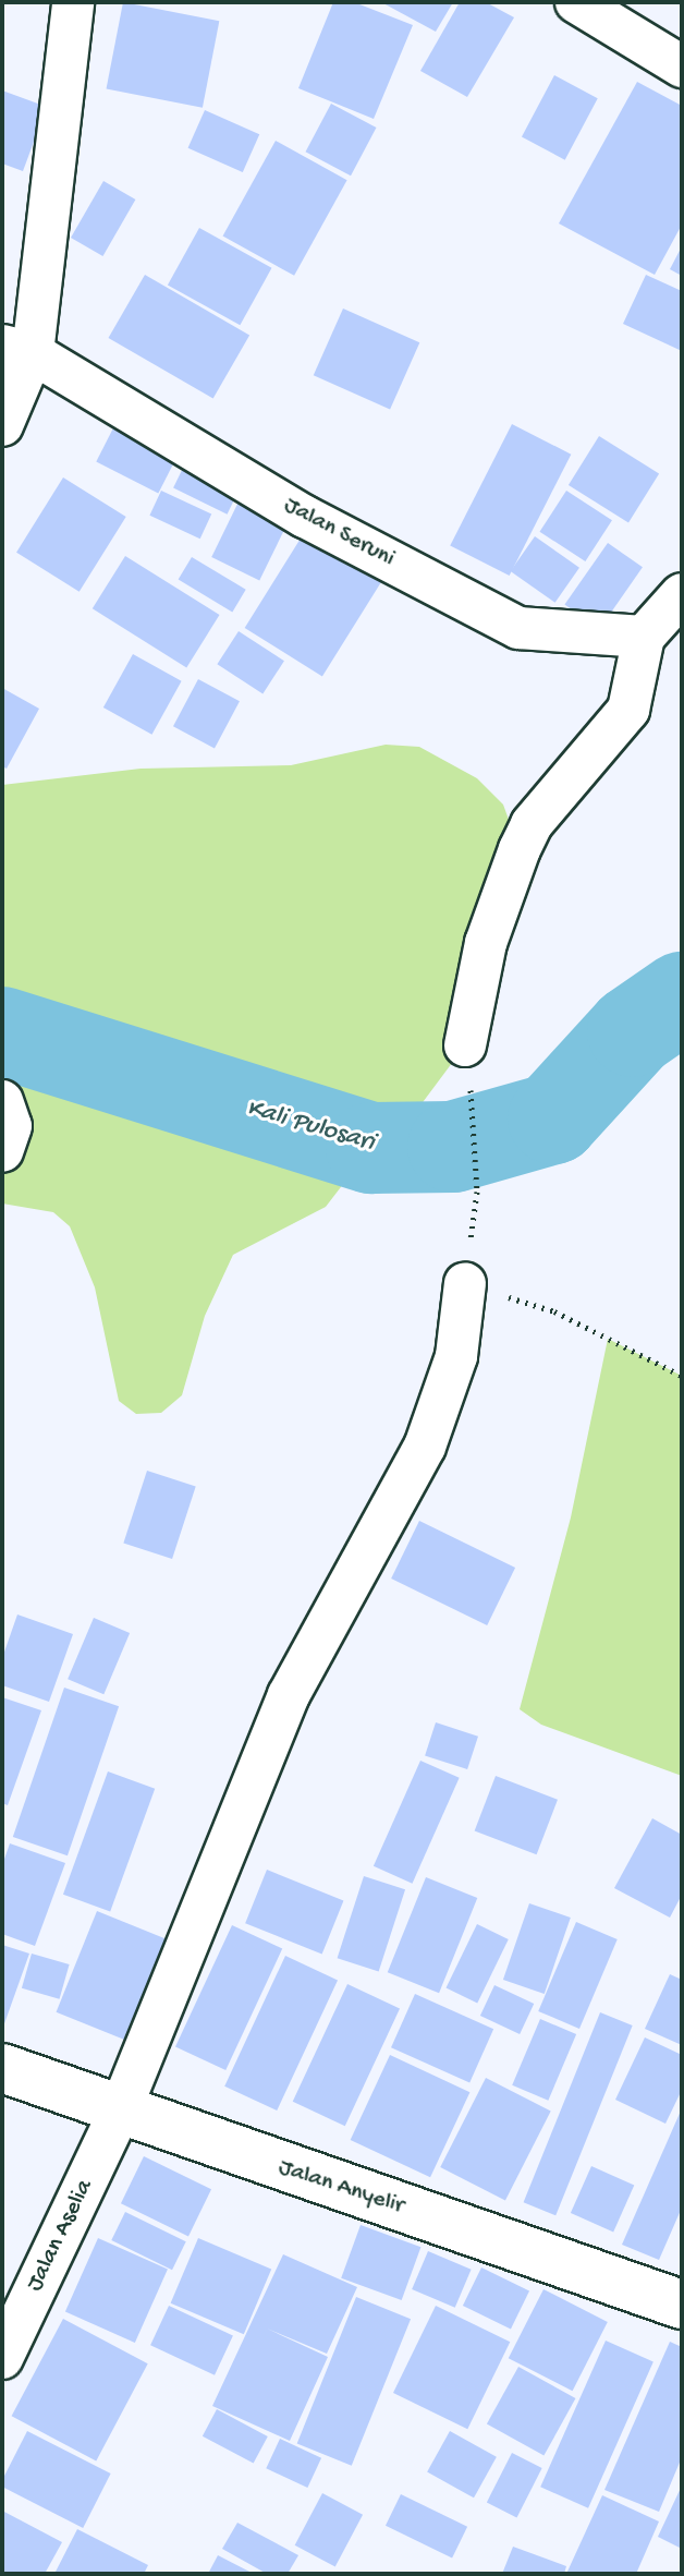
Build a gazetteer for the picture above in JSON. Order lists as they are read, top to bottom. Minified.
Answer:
{"streets":{"street":["Jalan Seruni","Jalan Anyelir","Jalan Aselia"]},"crossings":[["Jalan Anyelir","Jalan Aselia"]],"water":["Kali Pulosari"]}
